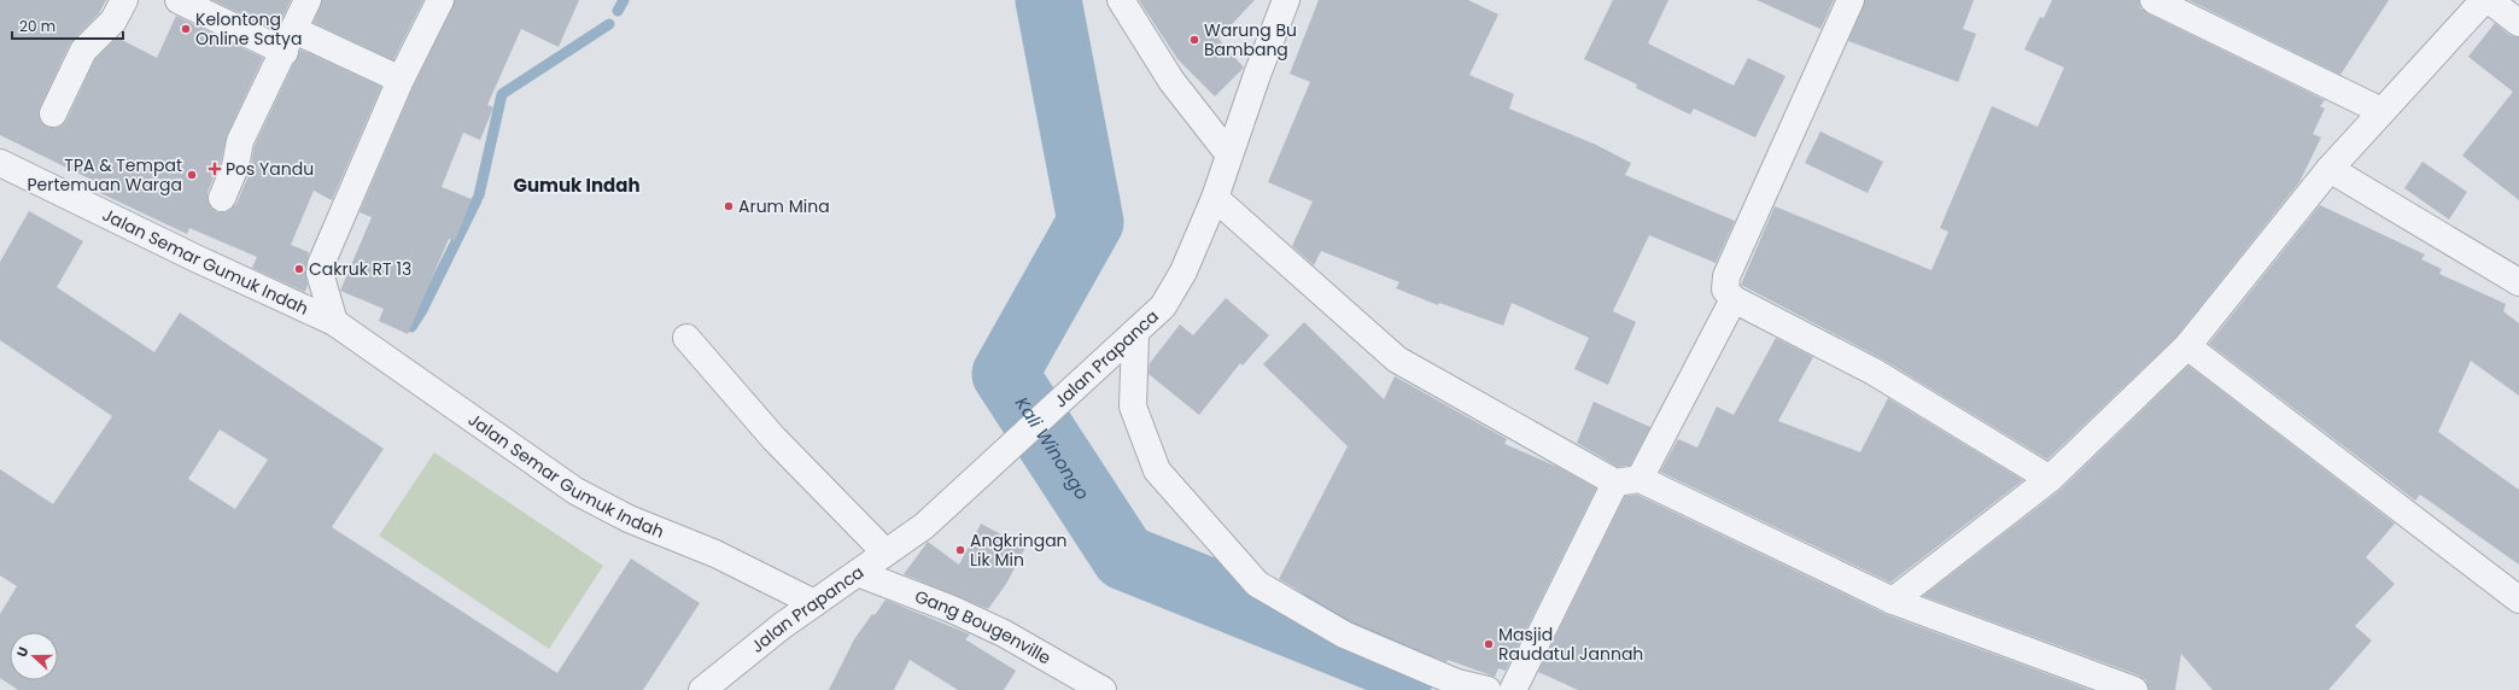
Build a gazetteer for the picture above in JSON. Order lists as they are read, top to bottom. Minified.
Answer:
{"streets":{"street":["Jalan Semar Gumuk Indah","Jalan Prapanca","Gang Bougenville"]},"crossings":[["Jalan Semar Gumuk Indah","Jalan Prapanca"],["Jalan Prapanca","Gang Bougenville"]],"districts":["Gumuk Indah"],"water":["Kali Winongo"],"places":{"other":["Kelontong Online Satya","Warung Bu Bambang","TPA & Tempat Pertemuan Warga","Arum Mina","Cakruk RT 13","Angkringan Lik Min","Masjid Raudatul Jannah"],"health":["Pos Yandu"]},"scale_bar":"20 m","north":"left"}
